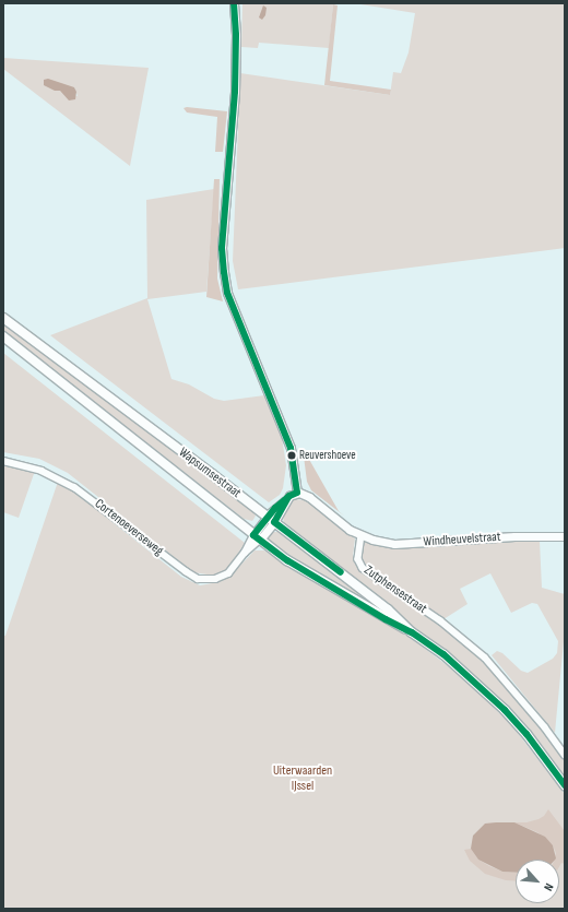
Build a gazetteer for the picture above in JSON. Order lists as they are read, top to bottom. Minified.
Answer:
{"streets":{"main road":["Wapsumsestraat"],"street":["Cortenoeverseweg","Windheuvelstraat","Zutphensestraat"]},"crossings":[["Wapsumsestraat","Cortenoeverseweg"],["Windheuvelstraat","Zutphensestraat"]],"parks":["Uiterwaarden IJssel"],"places":["Reuvershoeve"],"north":"bottom right"}
